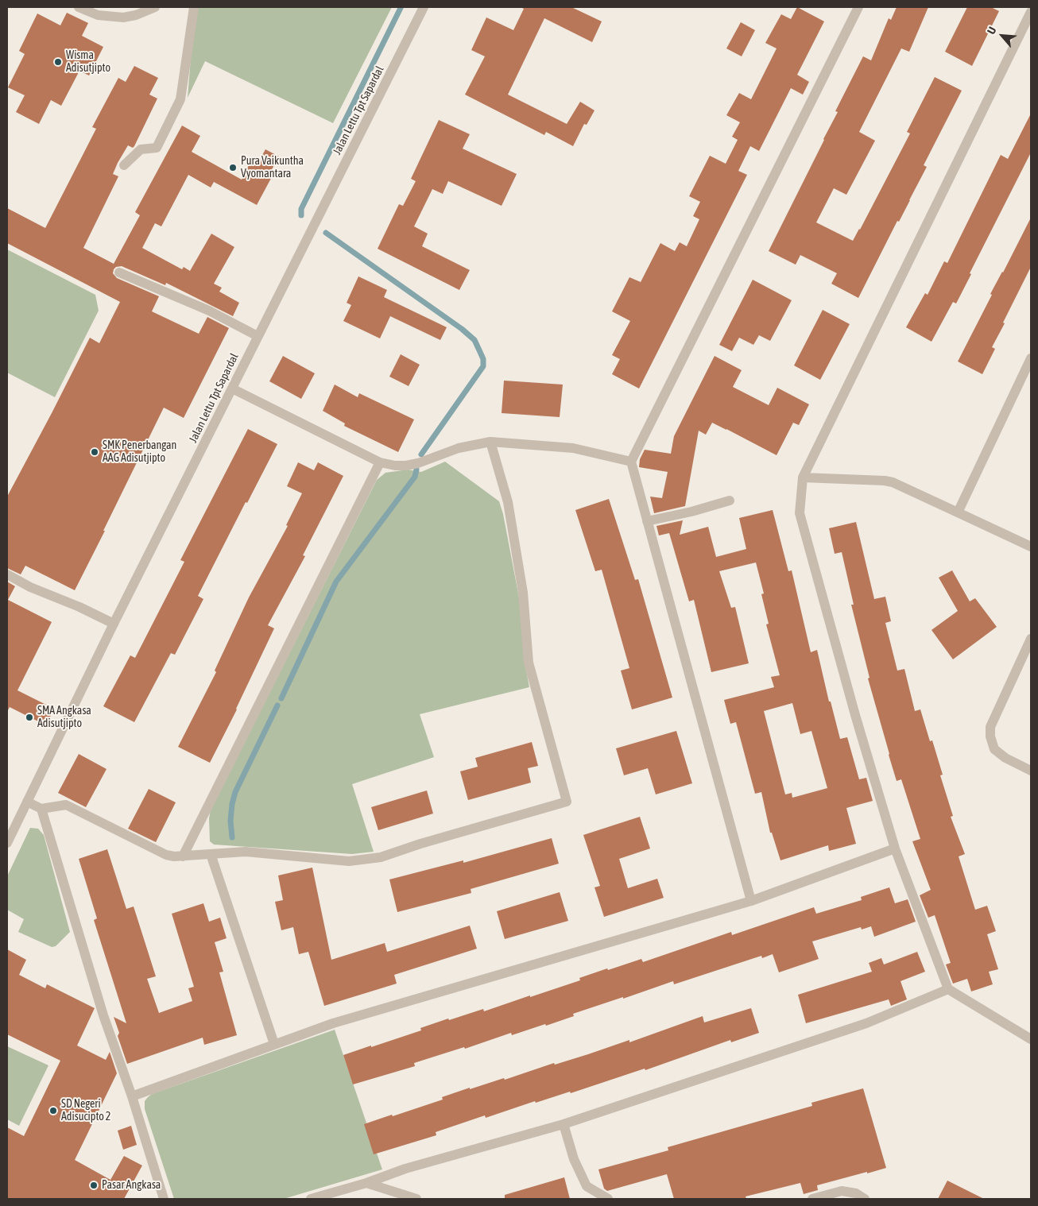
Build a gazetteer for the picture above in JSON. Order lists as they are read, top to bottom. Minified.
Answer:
{"streets":{"street":["Jalan Lettu Tpt Sapardal"]},"places":["Wisma Adisutjipto","Pura Vaikuntha Vyomantara","SMK Penerbangan AAG Adisutjipto","SMA Angkasa Adisutjipto","SD Negeri Adisucipto 2","Pasar Angkasa"],"north":"top left"}
